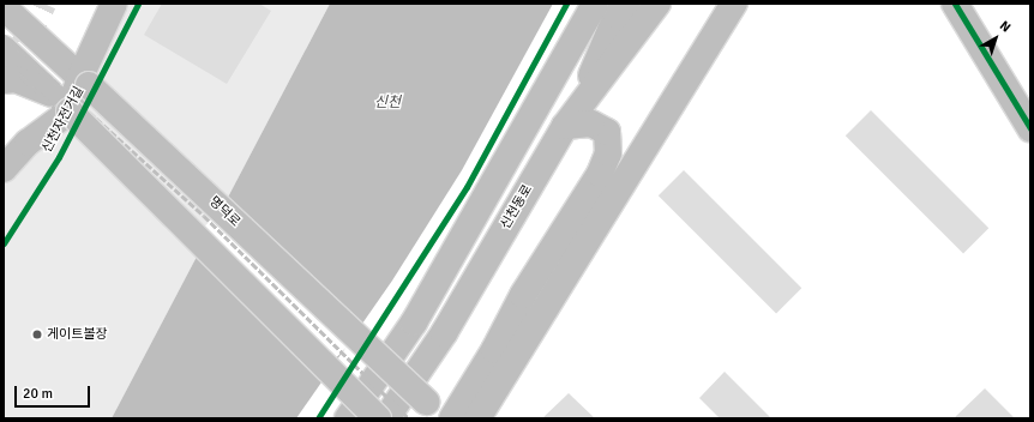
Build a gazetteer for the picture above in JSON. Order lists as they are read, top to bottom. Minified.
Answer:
{"streets":{"main road":["신천동로","명덕로"],"cycle path":["신천자전거길"]},"water":["신천"],"places":["게이트볼장"],"scale_bar":"20 m","north":"top right"}
